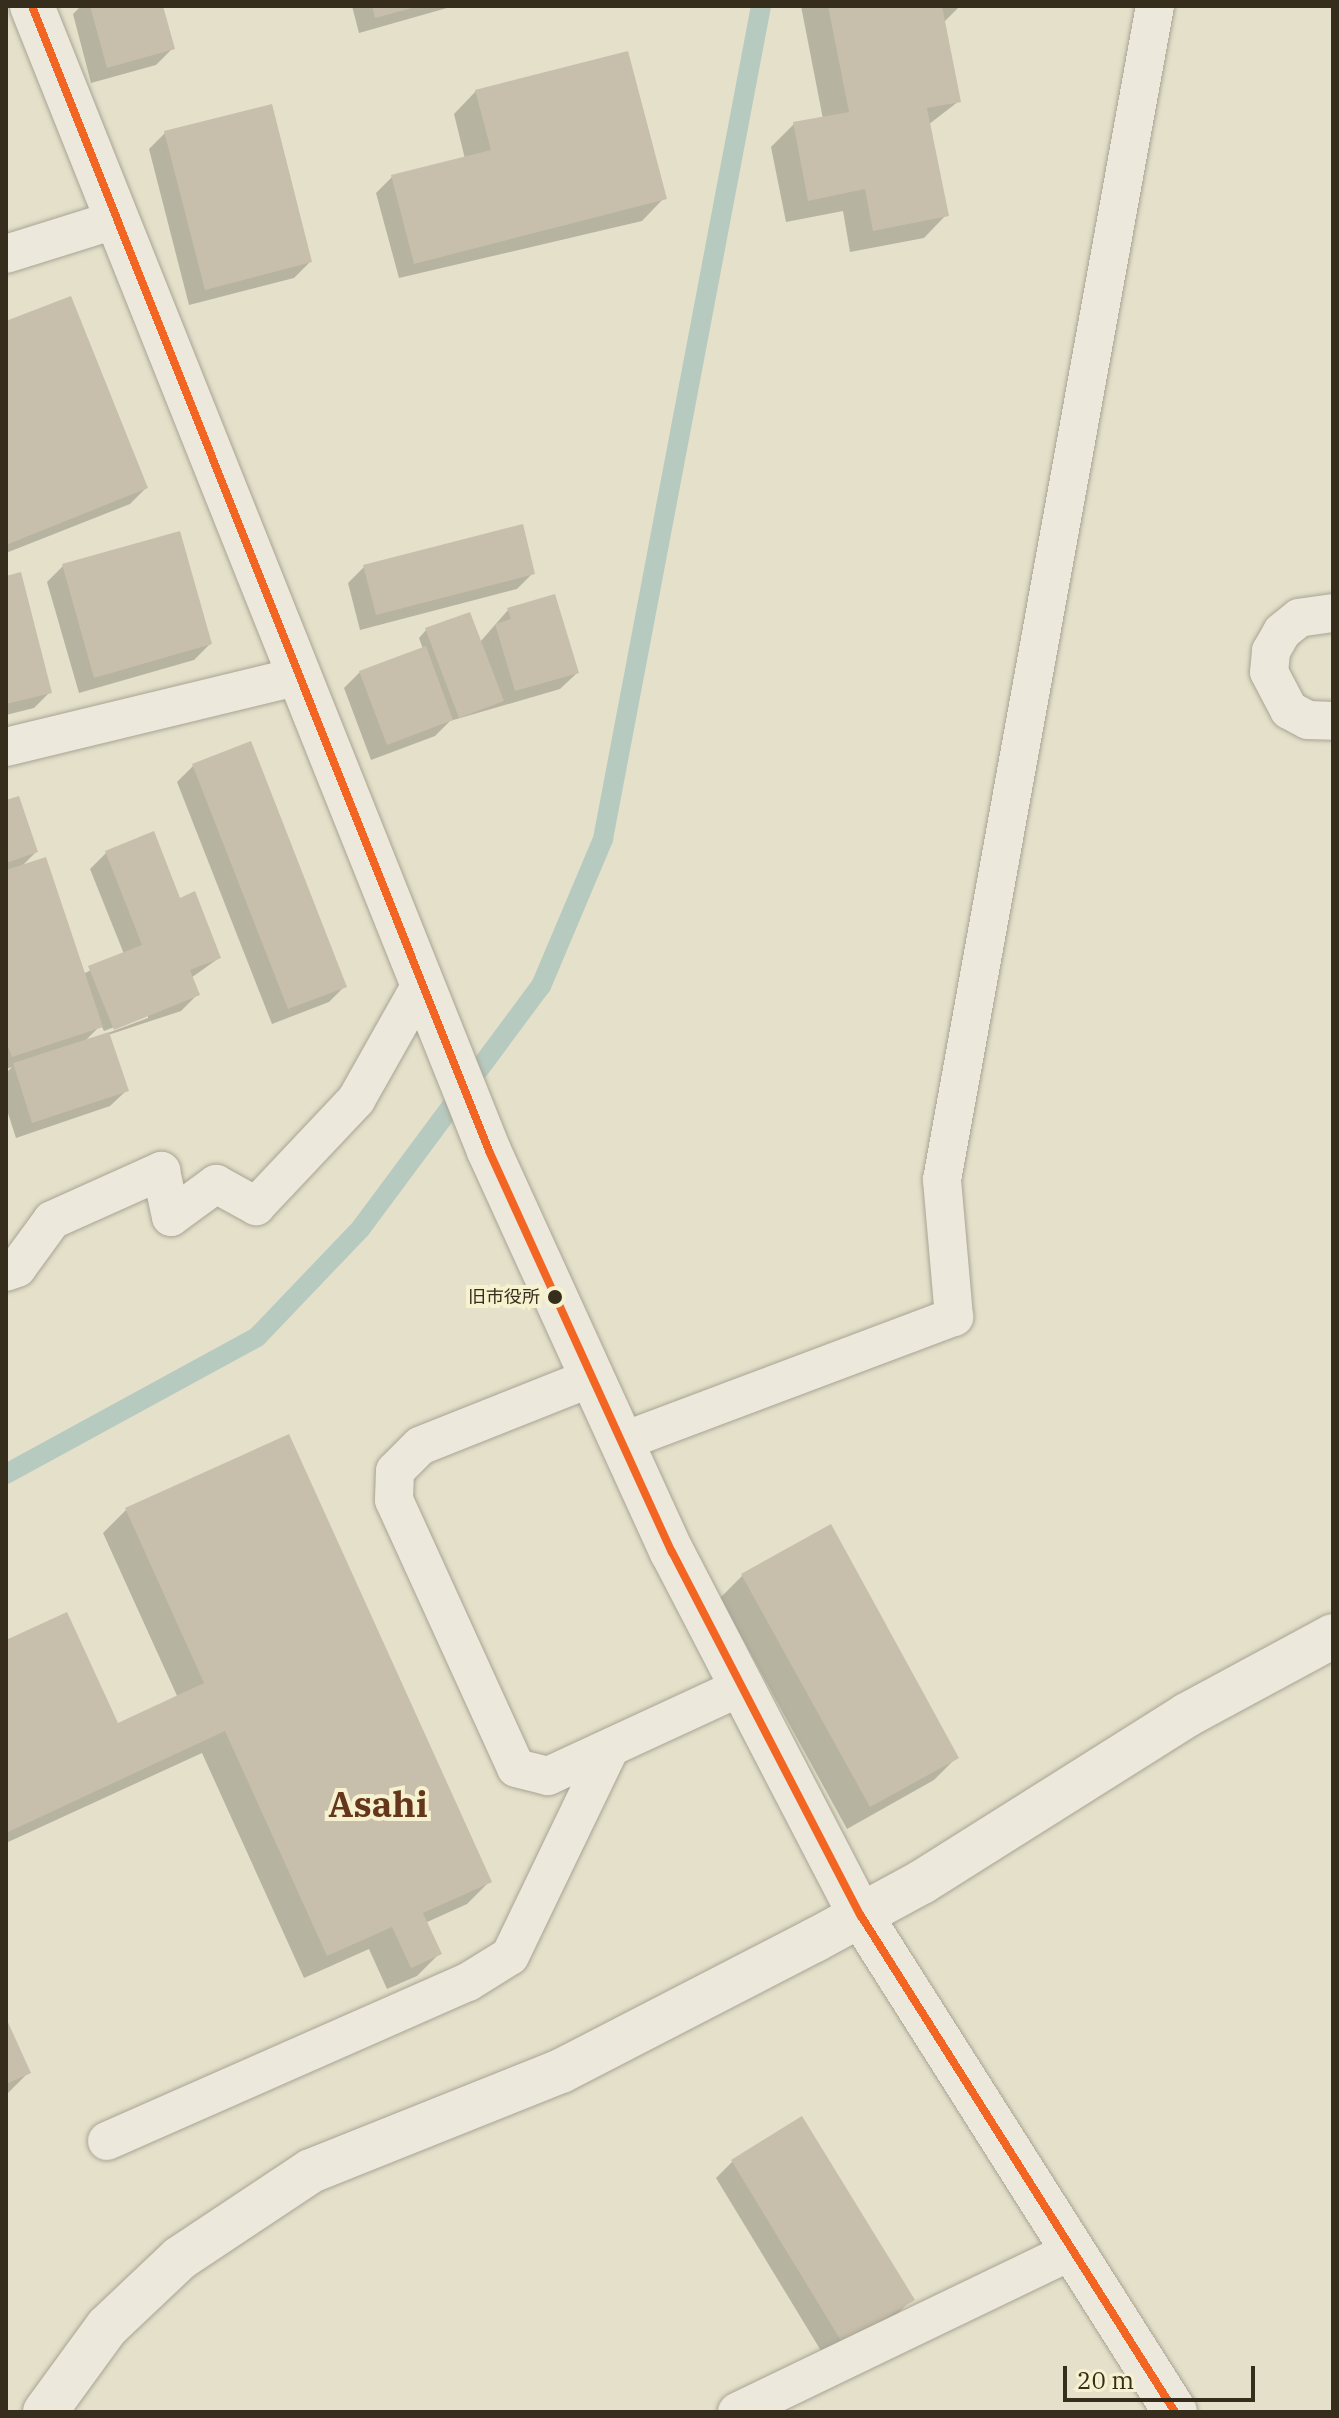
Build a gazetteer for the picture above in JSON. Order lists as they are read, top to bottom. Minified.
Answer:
{"districts":["Asahi"],"places":["旧市役所"],"scale_bar":"20 m"}
